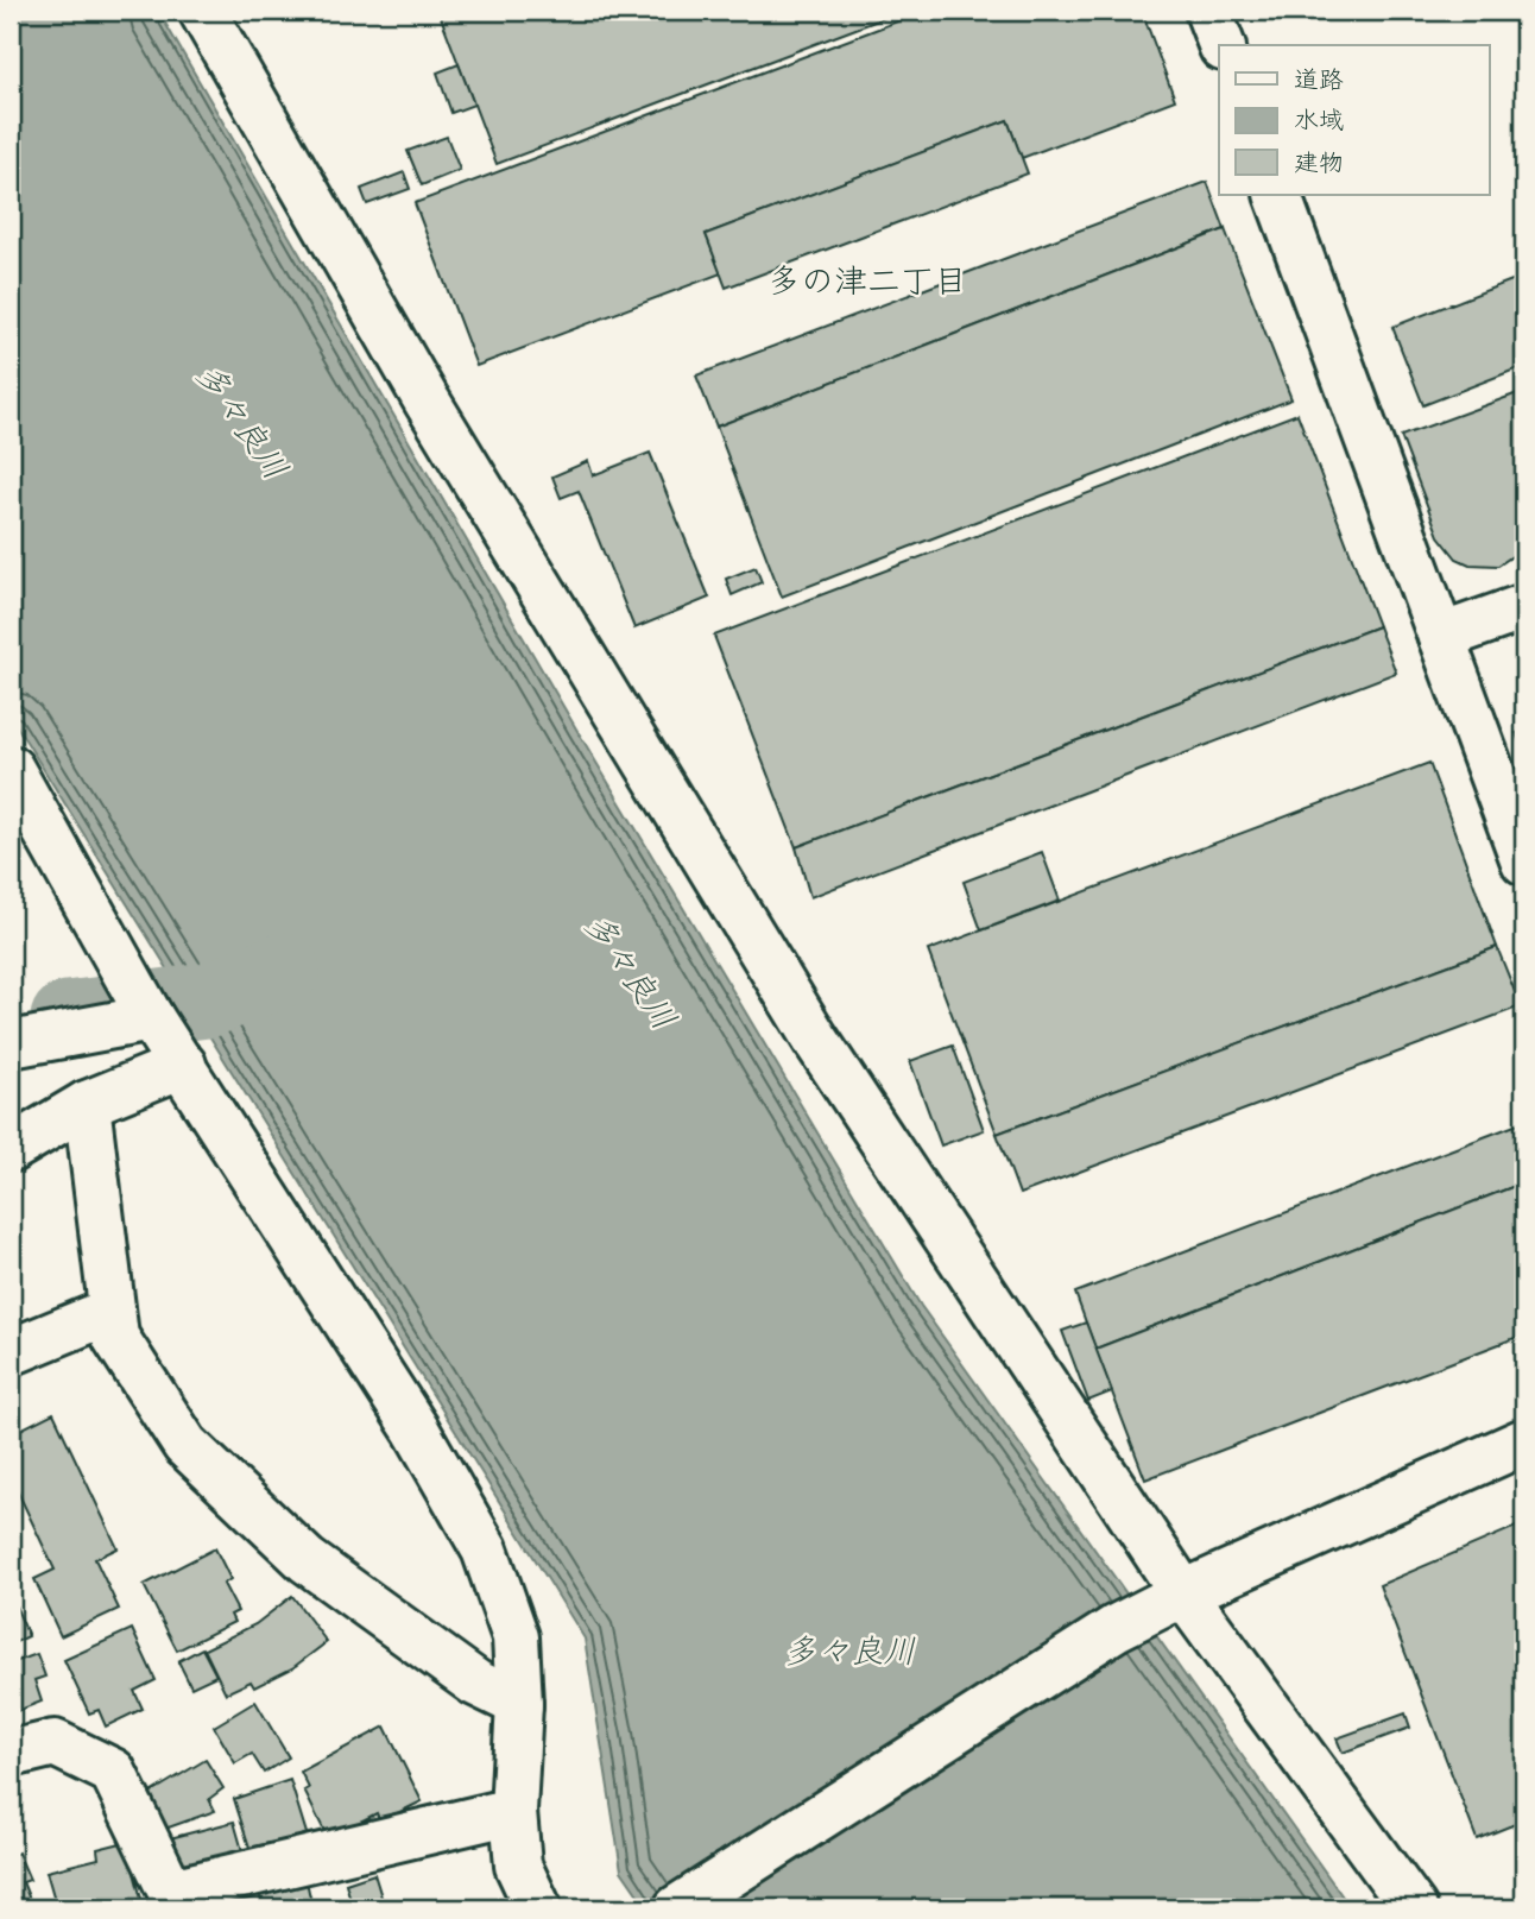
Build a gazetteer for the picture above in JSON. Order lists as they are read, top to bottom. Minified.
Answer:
{"districts":["多の津二丁目"],"water":["多々良川"],"legend":["道路","水域","建物"]}
